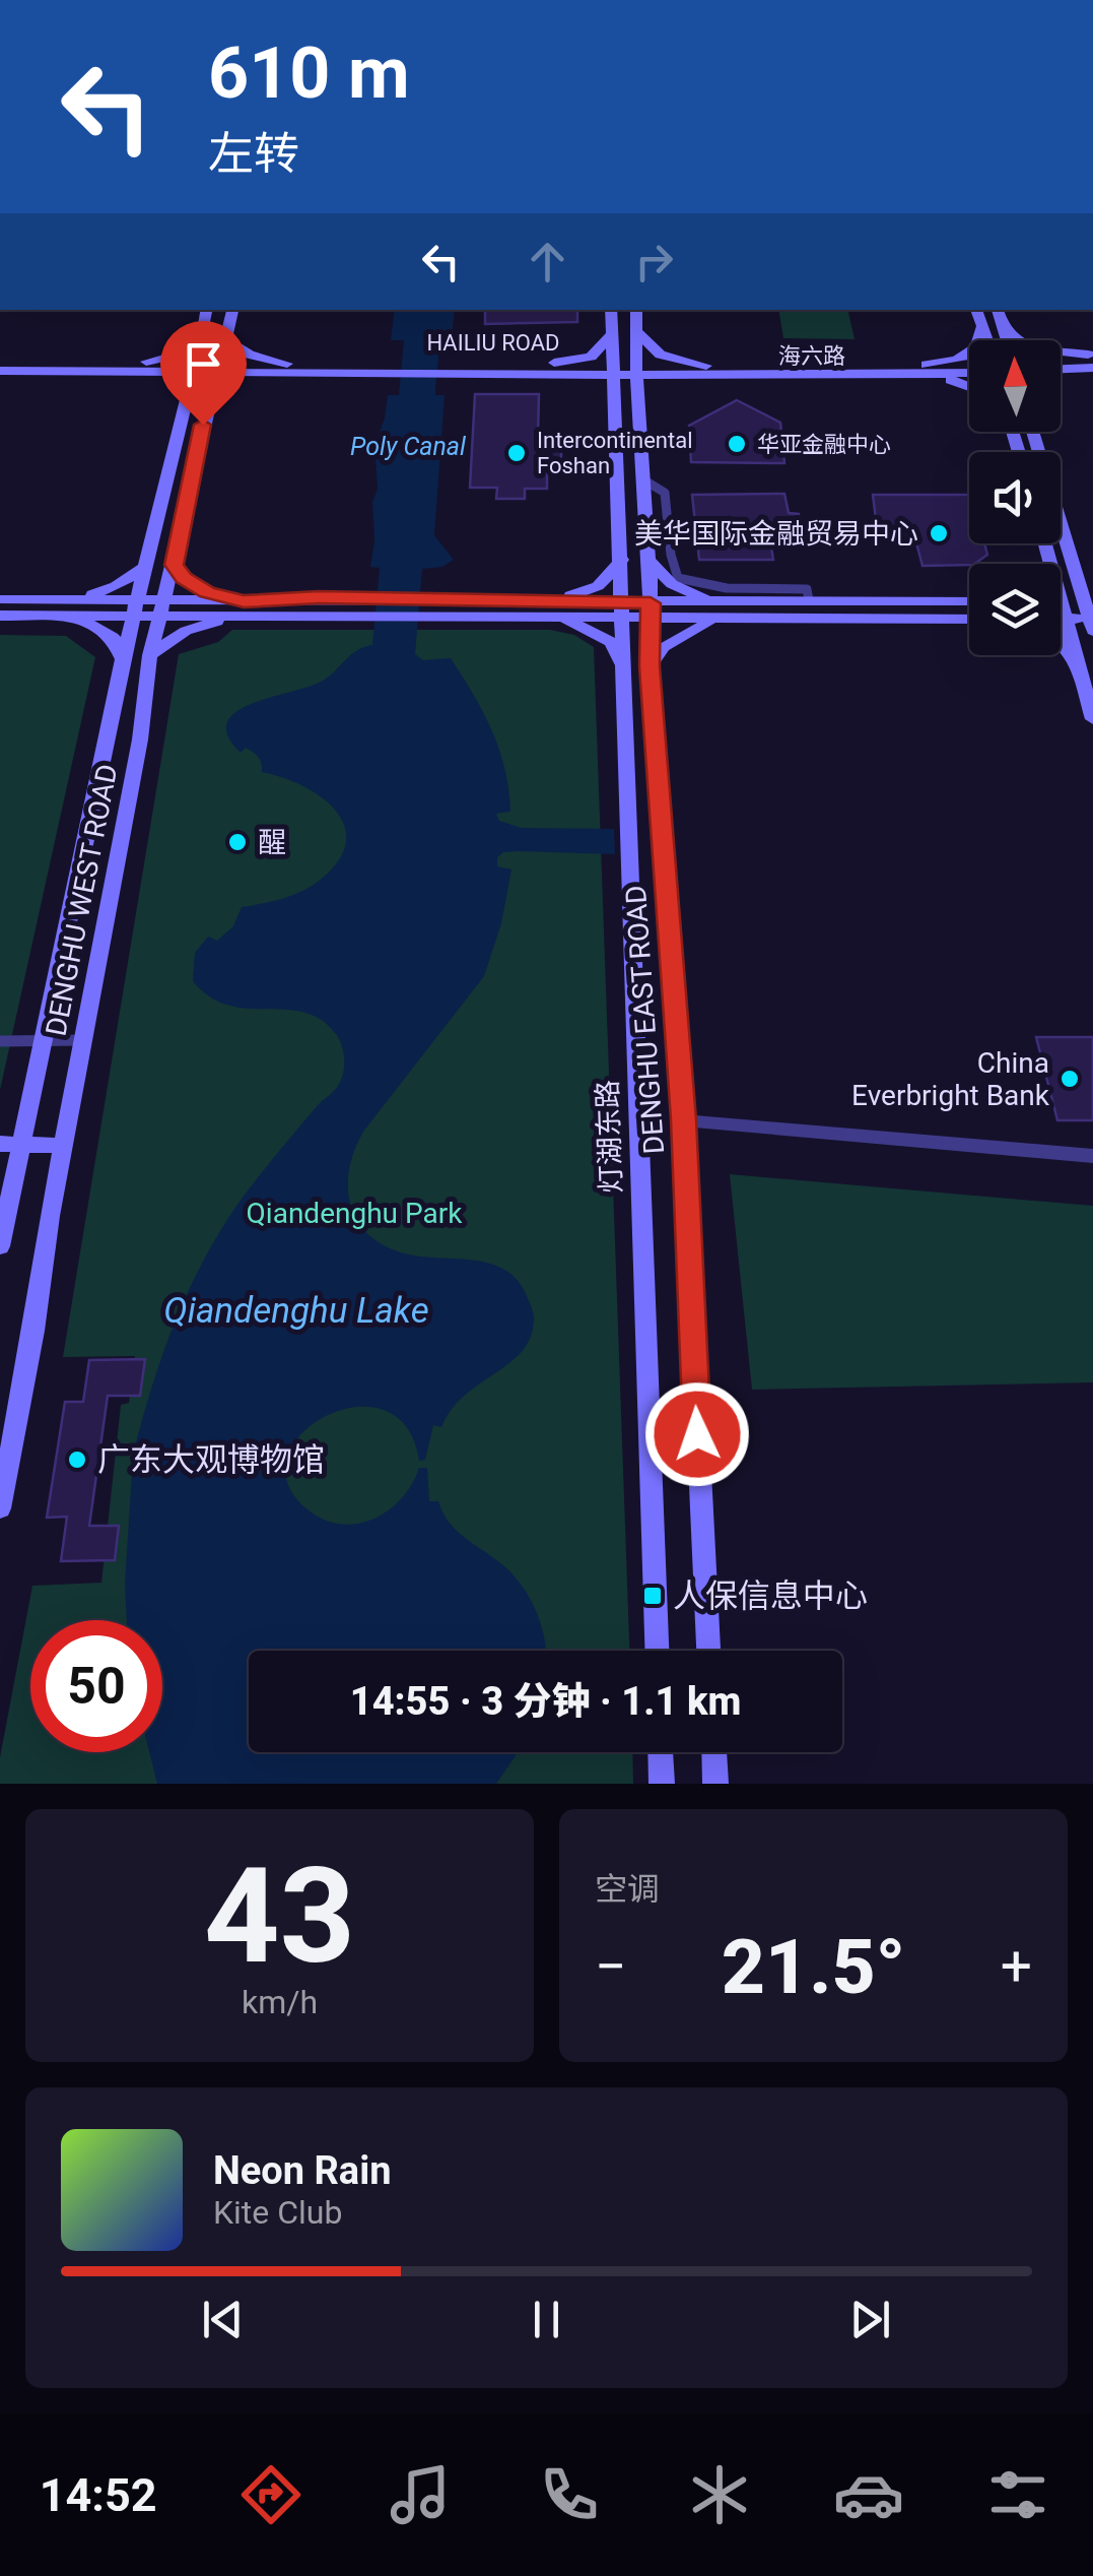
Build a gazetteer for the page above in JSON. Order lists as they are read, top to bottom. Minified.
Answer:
{"streets":{"main road":["HAILIU ROAD","海六路","DENGHU WEST ROAD","DENGHU EAST ROAD","灯湖东路"]},"crossings":[["HAILIU ROAD","海六路"],["HAILIU ROAD","DENGHU WEST ROAD"],["HAILIU ROAD","DENGHU EAST ROAD"],["海六路","DENGHU EAST ROAD"]],"water":["Poly Canal","Qiandenghu Lake"],"parks":["Qiandenghu Park"],"places":{"other":["华亚金融中心","Intercontinental Foshan","美华国际金融贸易中心","醒","China Everbright Bank","广东大观博物馆"],"transit":["人保信息中心"]},"north":"top","page":{"turn":["610 m","左转"],"limit":"50","trip":"14:55 · 3 分钟 · 1.1 km","tile":[["43","km/h"],"空调"],"heat":["−","21.5°","+"],"song":["Neon Rain","Kite Club"],"tabs":"14:52"}}
